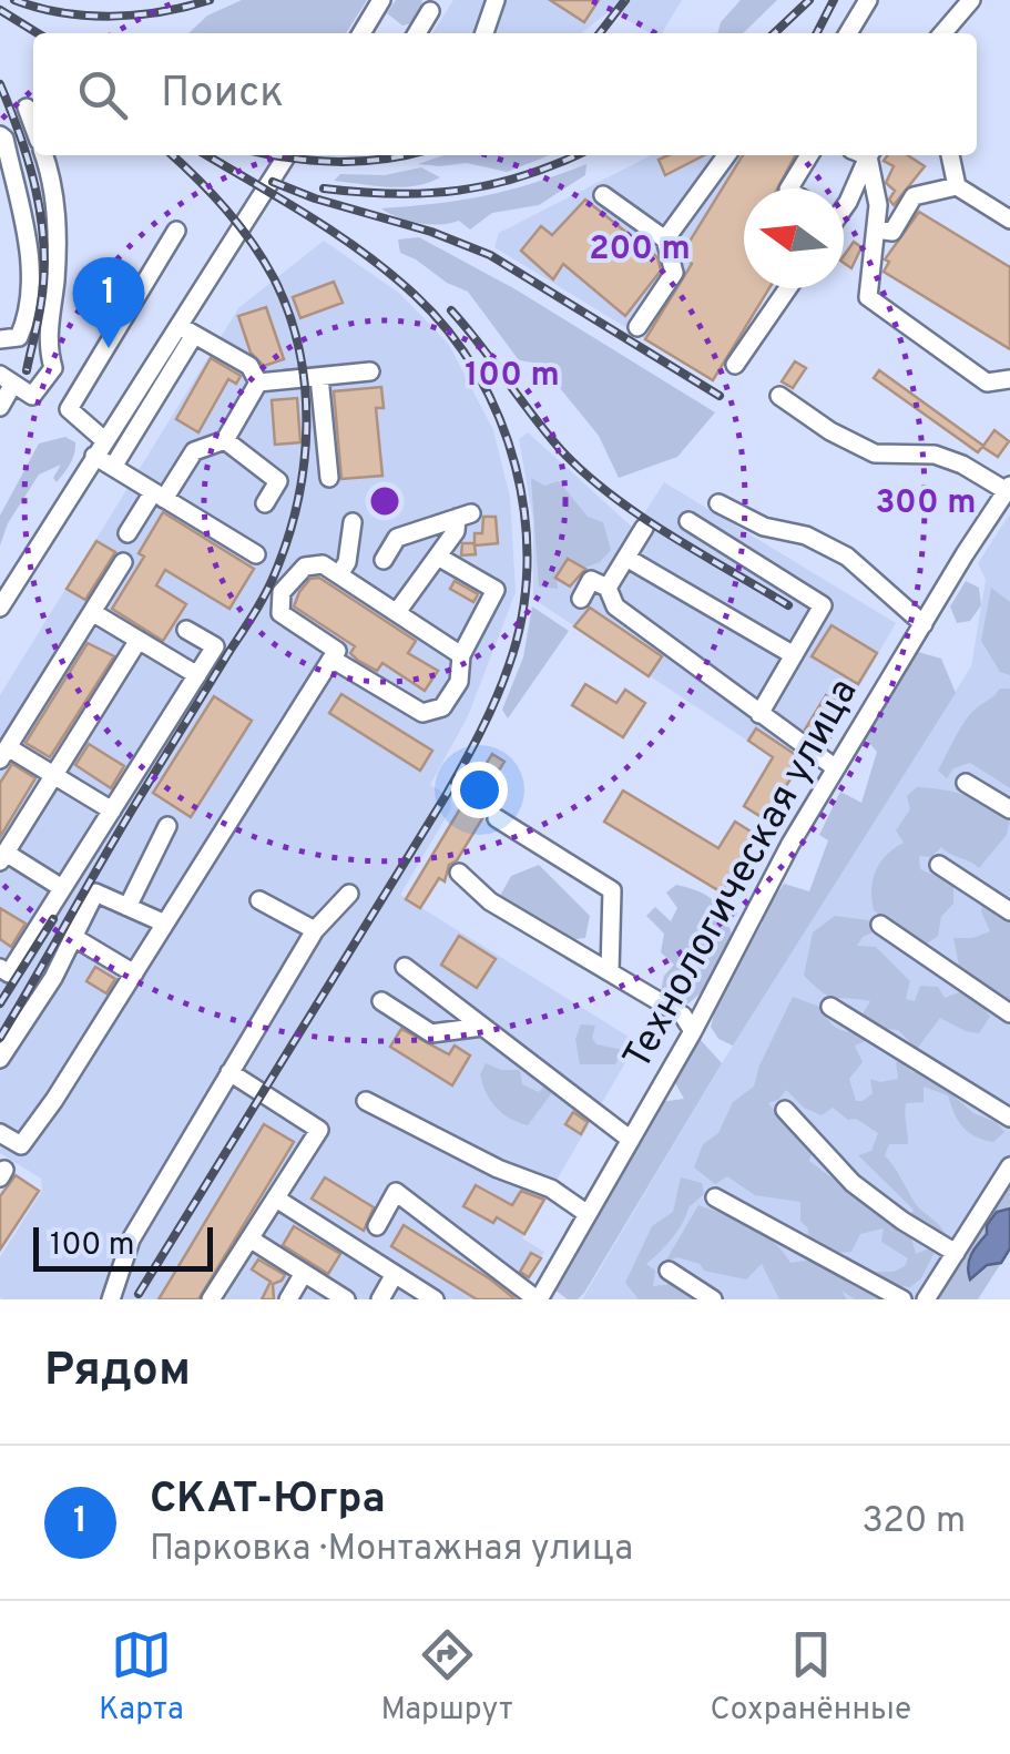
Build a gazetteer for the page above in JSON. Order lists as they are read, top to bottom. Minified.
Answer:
{"streets":{"street":["Технологическая улица"]},"scale_bar":"100 m","north":"left","page":{"search":"Поиск","pins":"1","scale":"100 m","heading":"Рядом","list":[{"mark":"1","name":"СКАТ-Югра","note":"Парковка · Монтажная улица","value":"320 m"}],"nav":["Карта","Маршрут","Сохранённые"]},"rings":["200 m","100 m","300 m"]}
